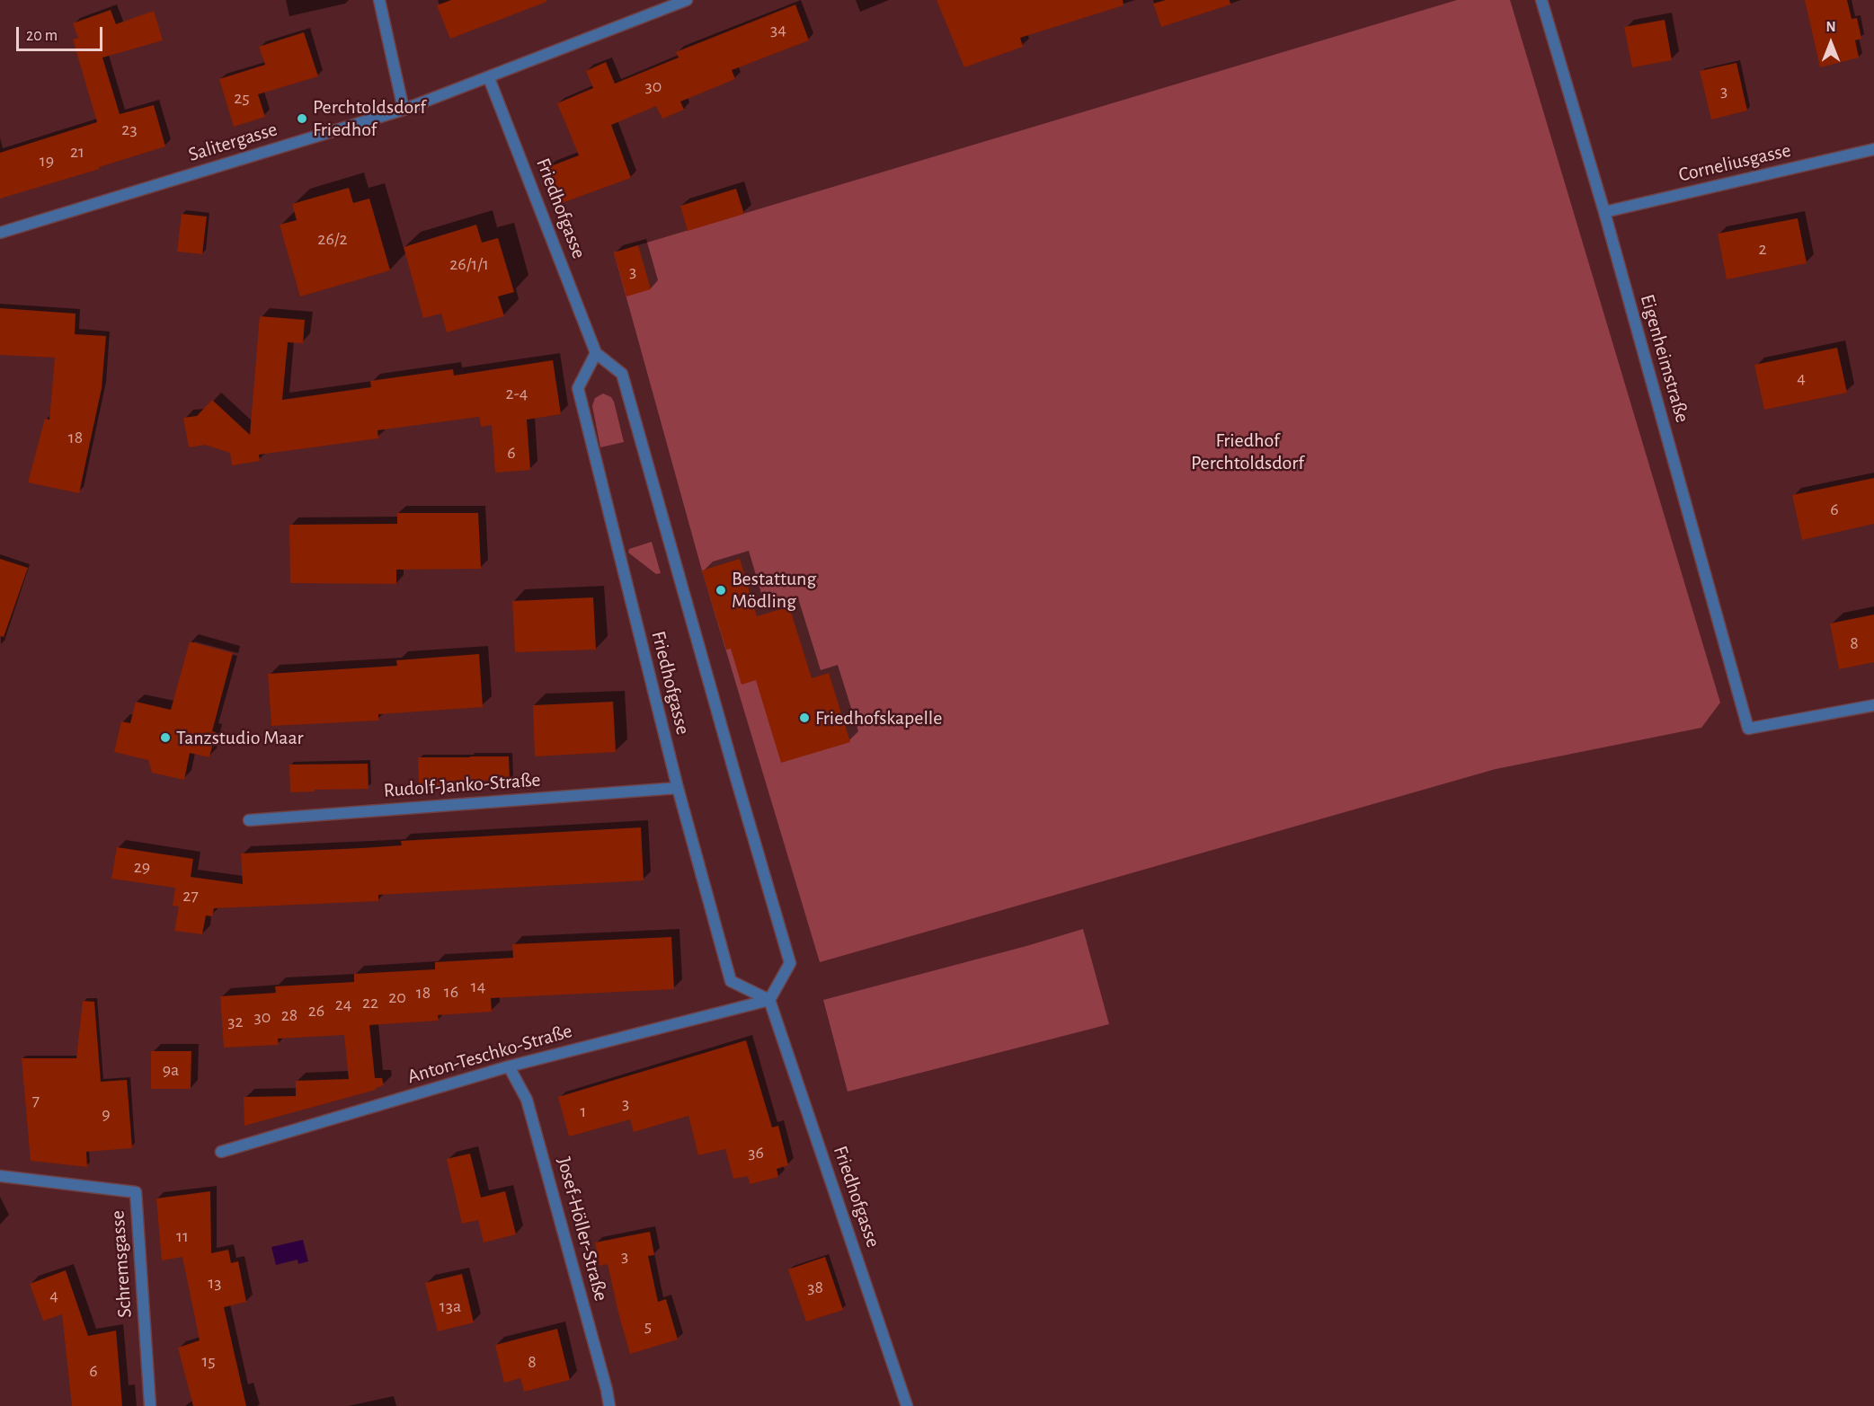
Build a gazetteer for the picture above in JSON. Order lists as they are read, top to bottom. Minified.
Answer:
{"streets":{"street":["Salitergasse","Corneliusgasse","Friedhofgasse","Eigenheimstraße","Rudolf-Janko-Straße","Anton-Teschko-Straße","Josef-Höller-Straße","Schremsgasse"]},"crossings":[["Salitergasse","Friedhofgasse"],["Corneliusgasse","Eigenheimstraße"],["Friedhofgasse","Rudolf-Janko-Straße"],["Friedhofgasse","Anton-Teschko-Straße"],["Anton-Teschko-Straße","Josef-Höller-Straße"]],"parks":["Friedhof Perchtoldsdorf"],"places":["Perchtoldsdorf Friedhof","Bestattung Mödling","Friedhofskapelle","Tanzstudio Maar"],"house_numbers":["34","30","3","25","23","21","19","26/2","2","26/1/1","3","4","2-4","18","6","6","8","29","27","14","16","18","20","22","24","26","28","30","32","9a","7","3","1","9","36","11","3","13","38","4","13a","5","15","8","6"],"scale_bar":"20 m","north":"top"}
